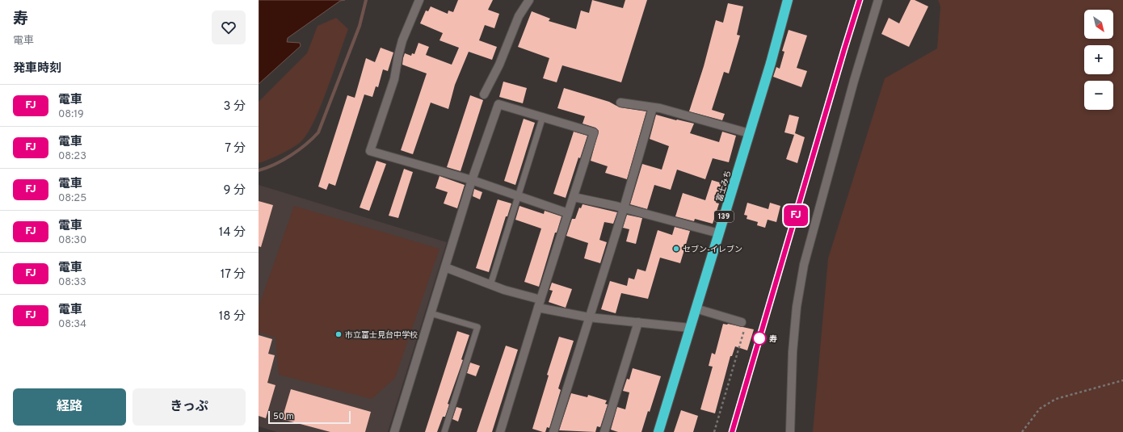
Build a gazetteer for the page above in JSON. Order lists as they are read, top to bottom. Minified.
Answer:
{"streets":{"highway":["富士みち","139"]},"places":["セブン-イレブン","市立富士見台中学校","寿"],"scale_bar":"50 m","north":"bottom right","page":{"heading":[["寿","電車"],"発車時刻"],"on_map":"FJ","map_buttons":["+","−"],"list":[{"mark":"FJ","name":"電車","note":"08:19","value":"3 分"},{"mark":"FJ","name":"電車","note":"08:23","value":"7 分"},{"mark":"FJ","name":"電車","note":"08:25","value":"9 分"},{"mark":"FJ","name":"電車","note":"08:30","value":"14 分"},{"mark":"FJ","name":"電車","note":"08:33","value":"17 分"},{"mark":"FJ","name":"電車","note":"08:34","value":"18 分"}],"buttons":["経路","きっぷ"],"scale":"50 m"}}
